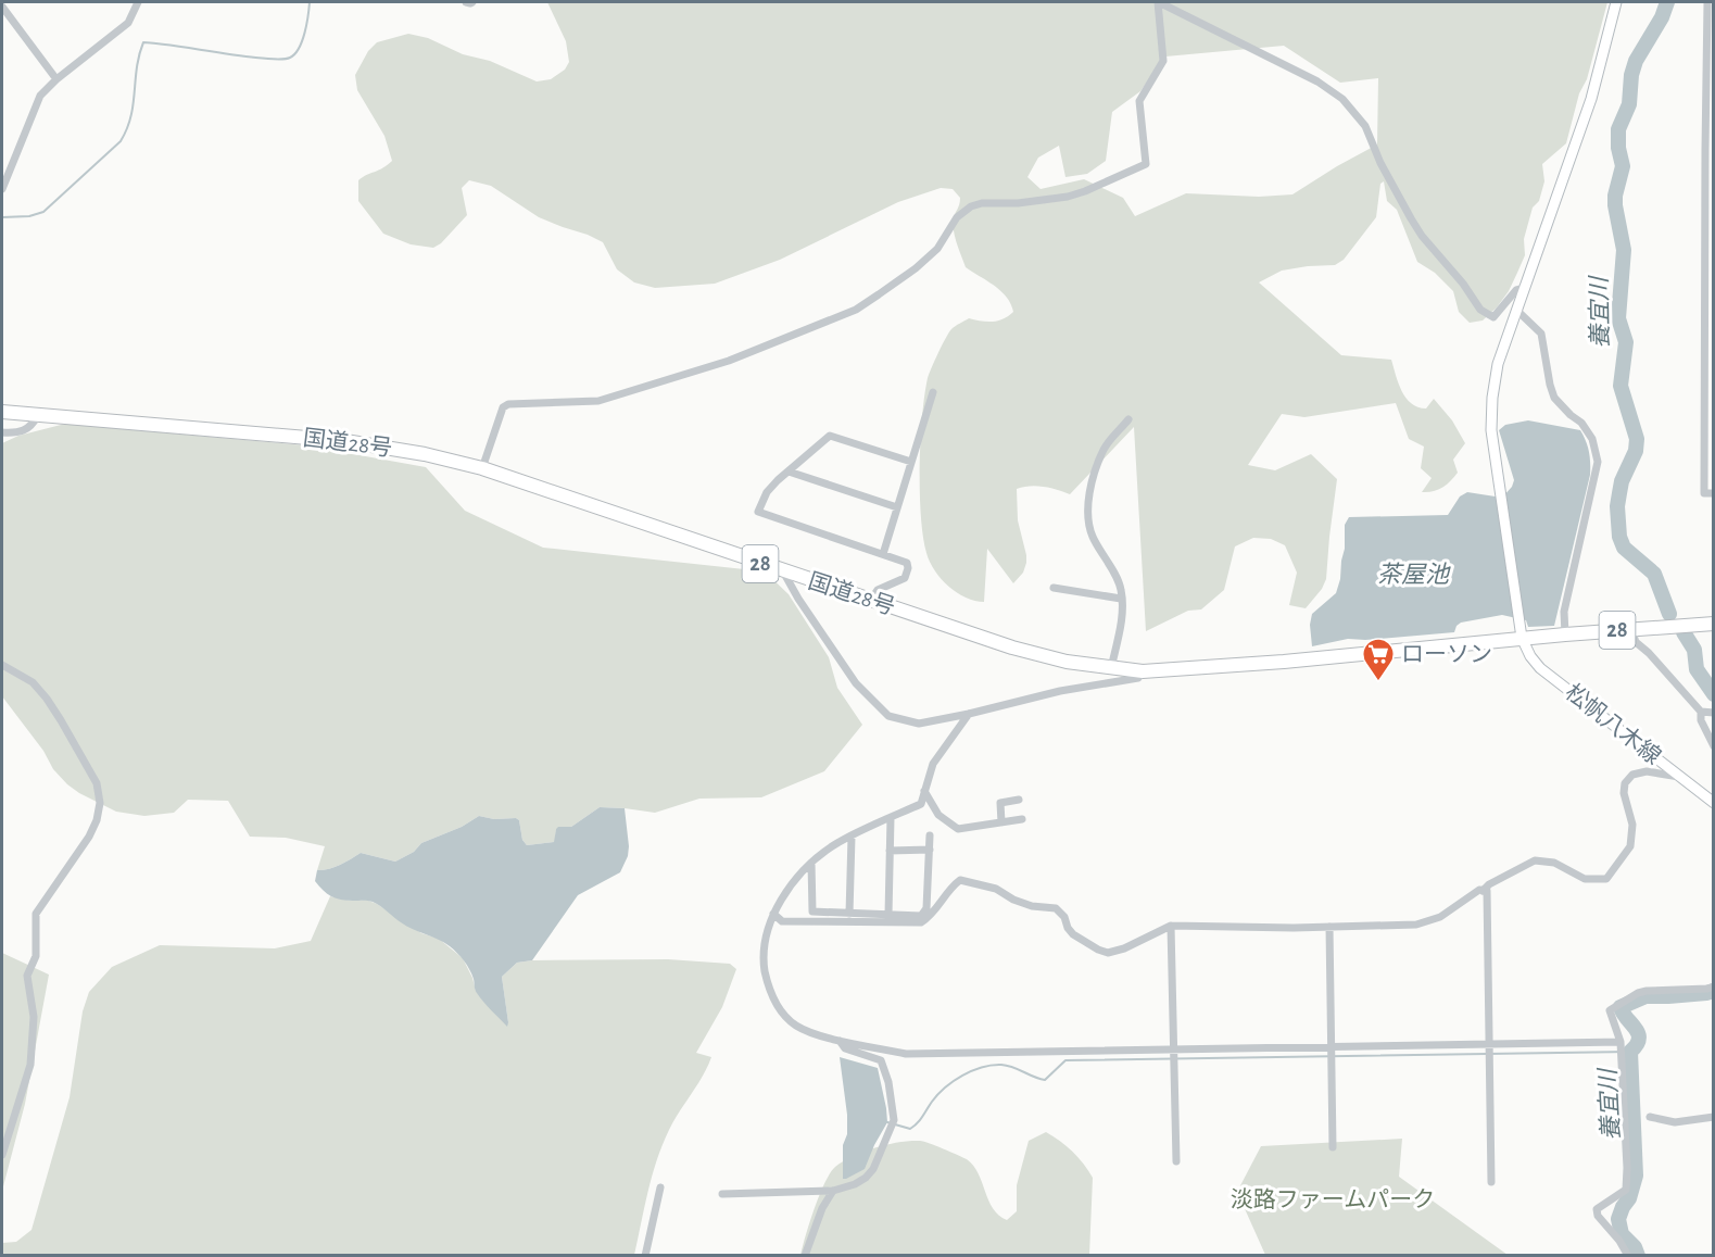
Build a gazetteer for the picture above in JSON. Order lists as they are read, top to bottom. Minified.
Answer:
{"streets":{"highway":["国道28号","28"],"street":["松帆八木線"]},"crossings":[["国道28号","松帆八木線"]],"water":["養宜川","茶屋池"],"parks":["淡路ファームパーク"],"places":{"supermarket":["ローソン"]}}
